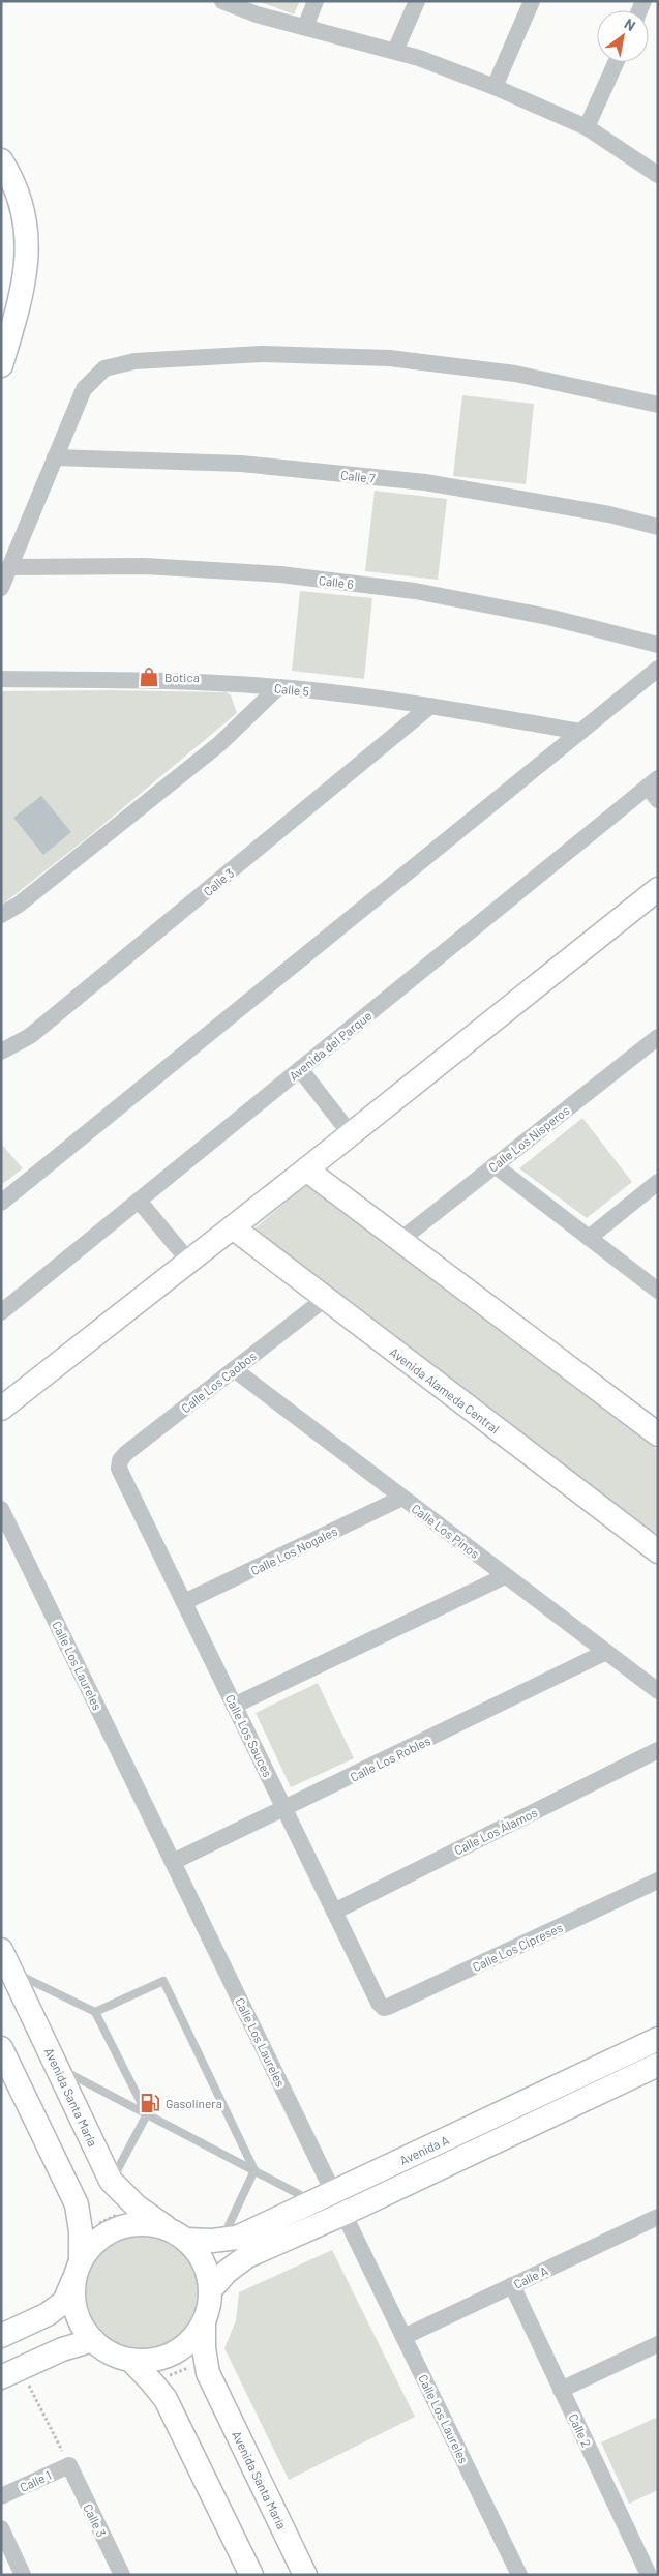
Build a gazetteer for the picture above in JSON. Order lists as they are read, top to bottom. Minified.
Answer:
{"streets":{"street":["Calle 7","Calle 6","Calle 5","Calle 3","Avenida del Parque","Calle Los Nísperos","Calle Los Caobos","Avenida Alameda Central","Calle Los Pinos","Calle Los Nogales","Calle Los Laureles","Calle Los Sauces","Calle Los Robles","Calle Los Álamos","Calle Los Cipreses","Avenida Santa María","Avenida A","Calle A","Calle 2","Calle 1"]},"crossings":[["Calle 5","Calle 3"],["Calle 3","Calle 1"],["Calle Los Caobos","Avenida Alameda Central"],["Calle Los Caobos","Calle Los Pinos"],["Calle Los Caobos","Calle Los Sauces"],["Calle Los Pinos","Calle Los Nogales"],["Calle Los Pinos","Calle Los Robles"],["Calle Los Nogales","Calle Los Sauces"],["Calle Los Laureles","Calle Los Robles"],["Calle Los Laureles","Avenida A"],["Calle Los Laureles","Calle A"],["Calle Los Sauces","Calle Los Robles"],["Calle Los Sauces","Calle Los Álamos"],["Calle Los Sauces","Calle Los Cipreses"],["Avenida Santa María","Avenida A"],["Calle A","Calle 2"]],"places":{"shop":["Botica"],"fuel station":["Gasolinera"]},"north":"top right"}
